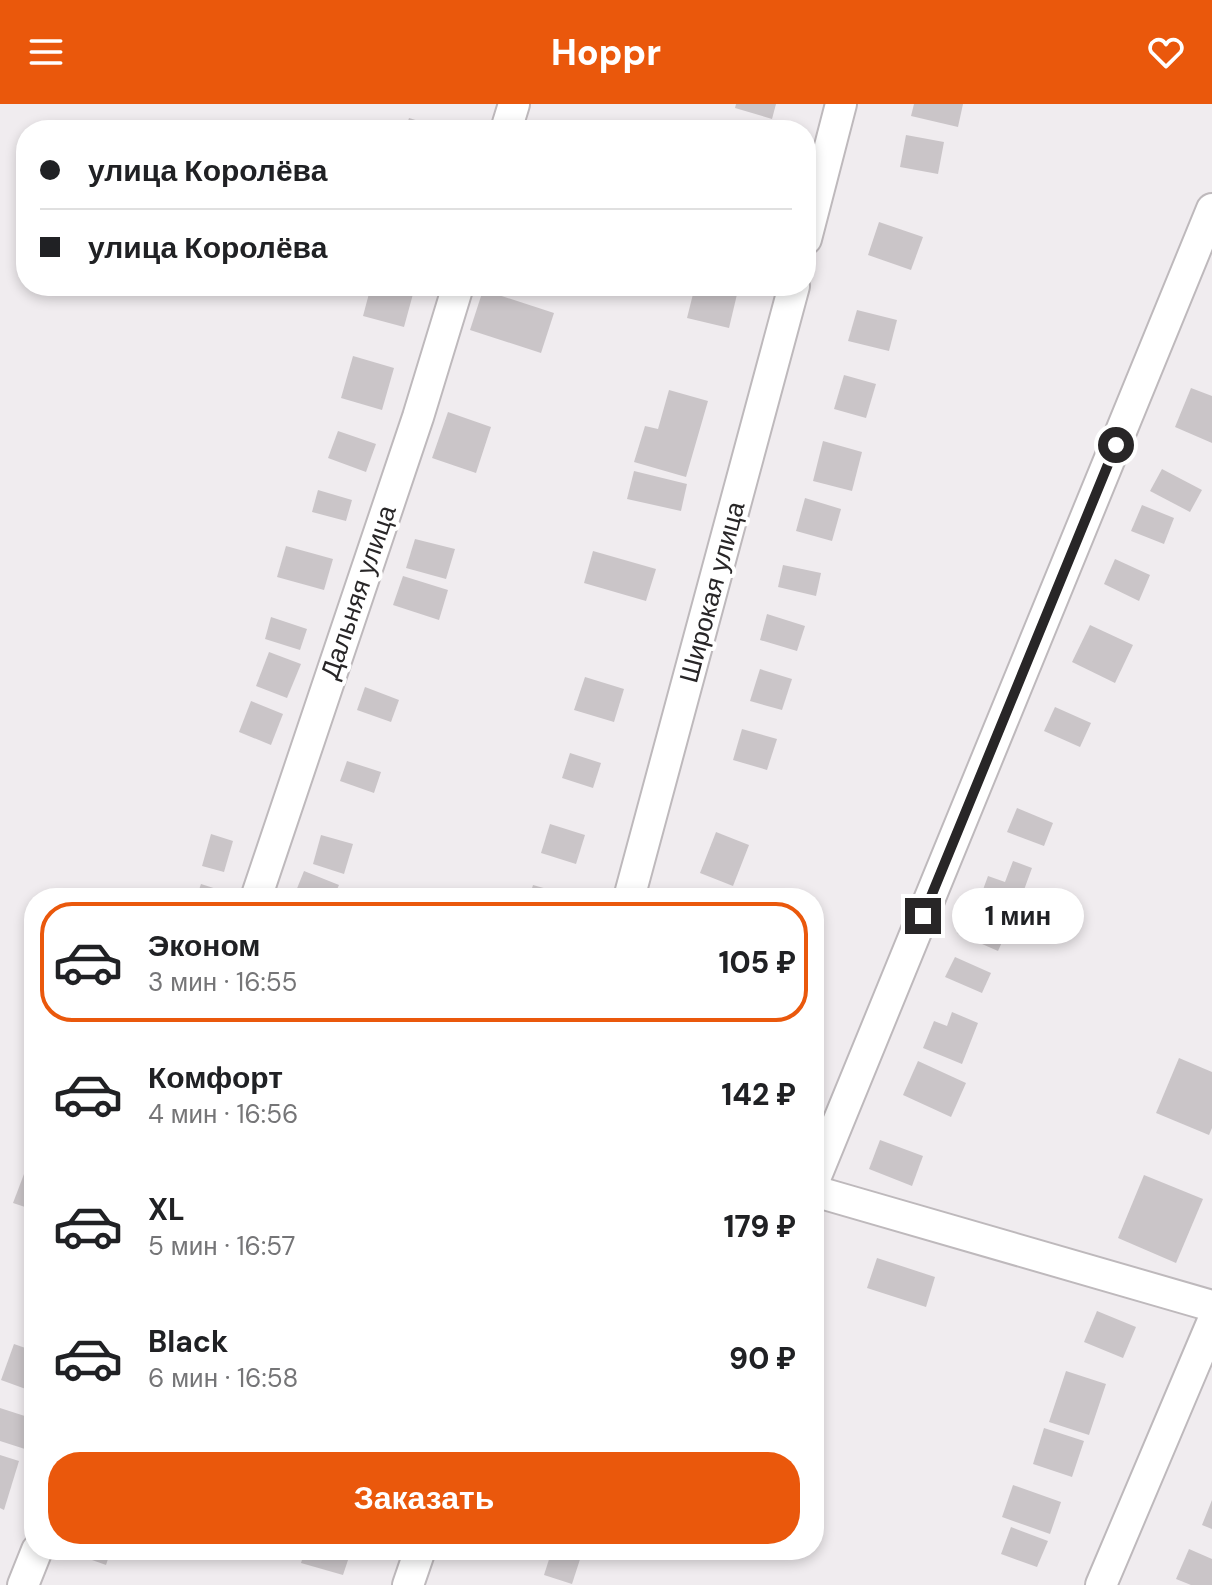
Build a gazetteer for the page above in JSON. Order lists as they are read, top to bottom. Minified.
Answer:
{"streets":{"street":["Дальняя улица","Широкая улица"]},"page":{"header":"Hoppr","banner":["улица Королёва","улица Королёва"],"bubble":"1 мин","list":[{"name":"Эконом","note":"3 мин · 16:55","value":"105 ₽"},{"name":"Комфорт","note":"4 мин · 16:56","value":"142 ₽"},{"name":"XL","note":"5 мин · 16:57","value":"179 ₽"},{"name":"Black","note":"6 мин · 16:58","value":"90 ₽"}],"buttons":"Заказать"}}
